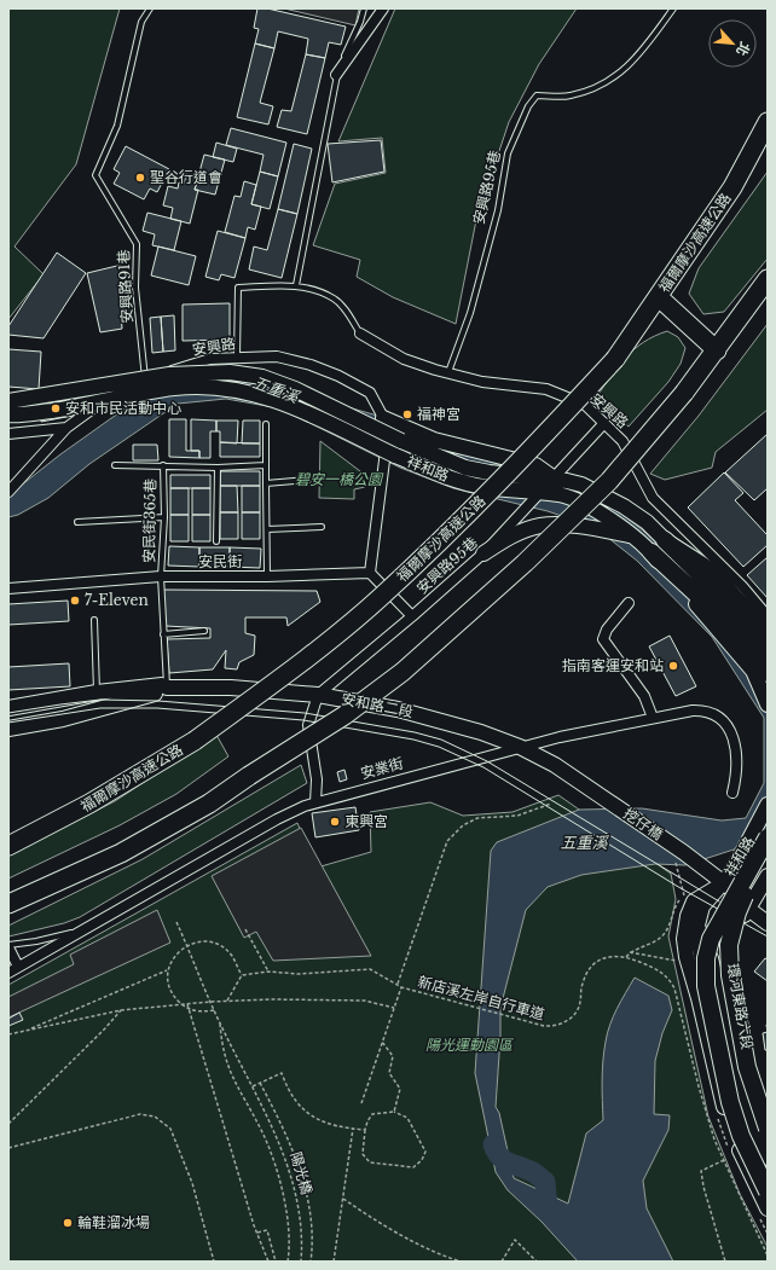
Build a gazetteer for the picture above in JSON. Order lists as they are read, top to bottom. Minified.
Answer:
{"streets":{"highway":["福爾摩沙高速公路"],"main road":["祥和路","安和路二段","挖仔橋","環河東路六段"],"street":["安興路95巷","安興路","安民街","安業街"],"lane":["安興路91巷","安民街365巷"],"path":["新店溪左岸自行車道","陽光橋"]},"crossings":[["安興路95巷","安興路"],["安興路95巷","祥和路"],["安興路95巷","安和路二段"],["安興路91巷","安興路"],["祥和路","挖仔橋"],["安民街365巷","安民街"],["安民街365巷","安和路二段"],["安和路二段","安業街"],["安和路二段","挖仔橋"]],"water":["五重溪"],"parks":["碧安一橋公園","陽光運動園區"],"places":["聖谷行道會","安和市民活動中心","福神宮","7-Eleven","指南客運安和站","東興宮","輪鞋溜冰場"],"north":"bottom right"}
